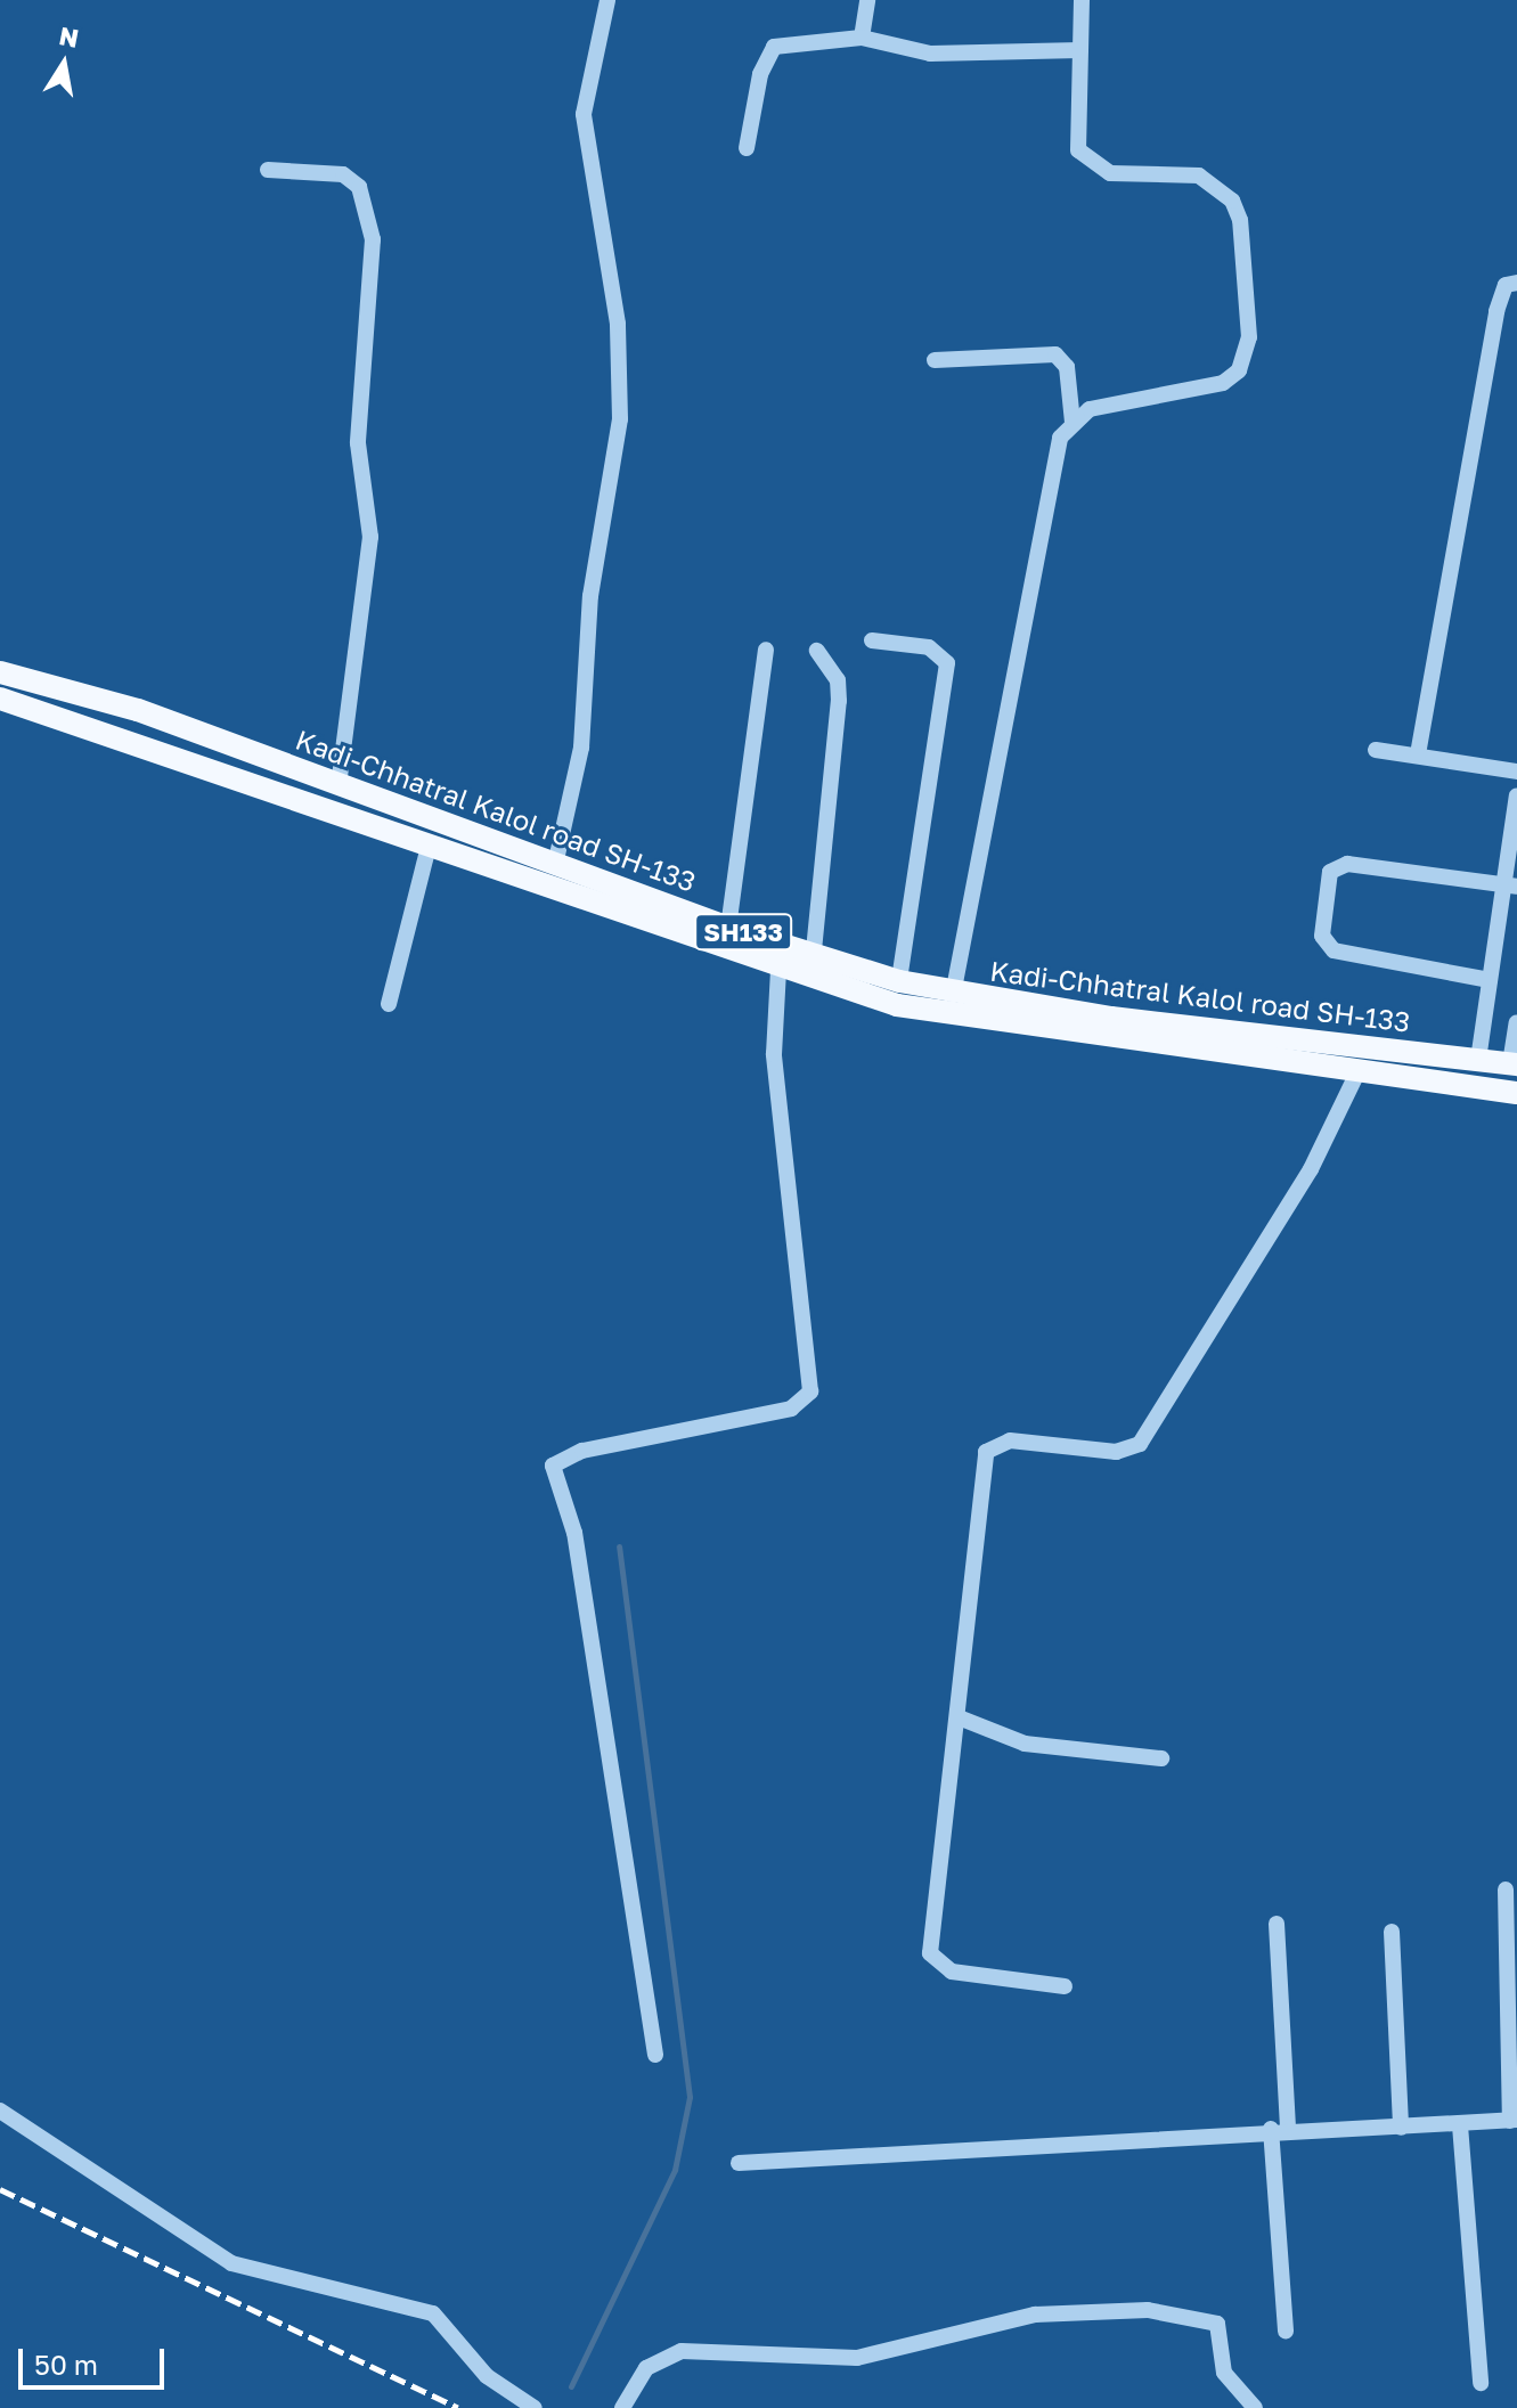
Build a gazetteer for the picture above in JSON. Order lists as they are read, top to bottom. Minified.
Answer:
{"streets":{"main road":["Kadi-Chhatral Kalol road SH-133","SH133"]},"scale_bar":"50 m","north":"top"}
